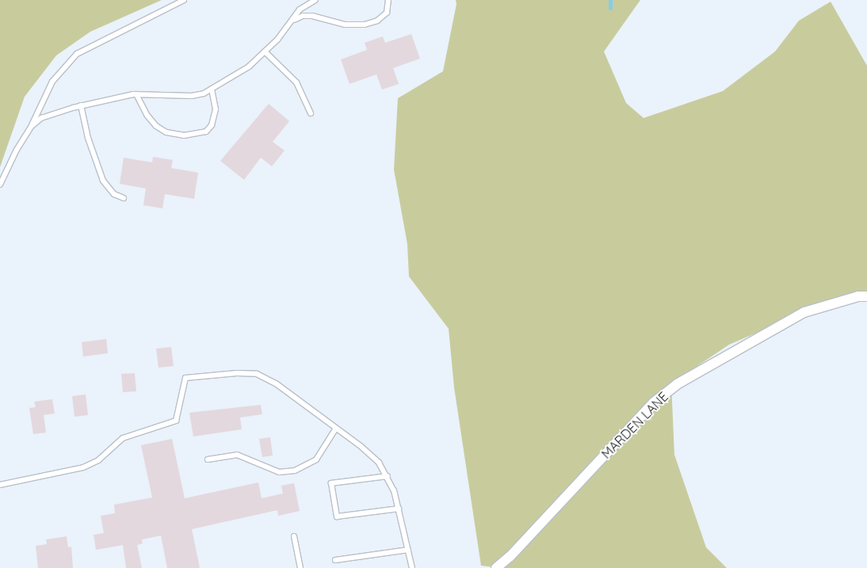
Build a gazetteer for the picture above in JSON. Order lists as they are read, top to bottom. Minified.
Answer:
{"streets":{"street":["MARDEN LANE"]}}
